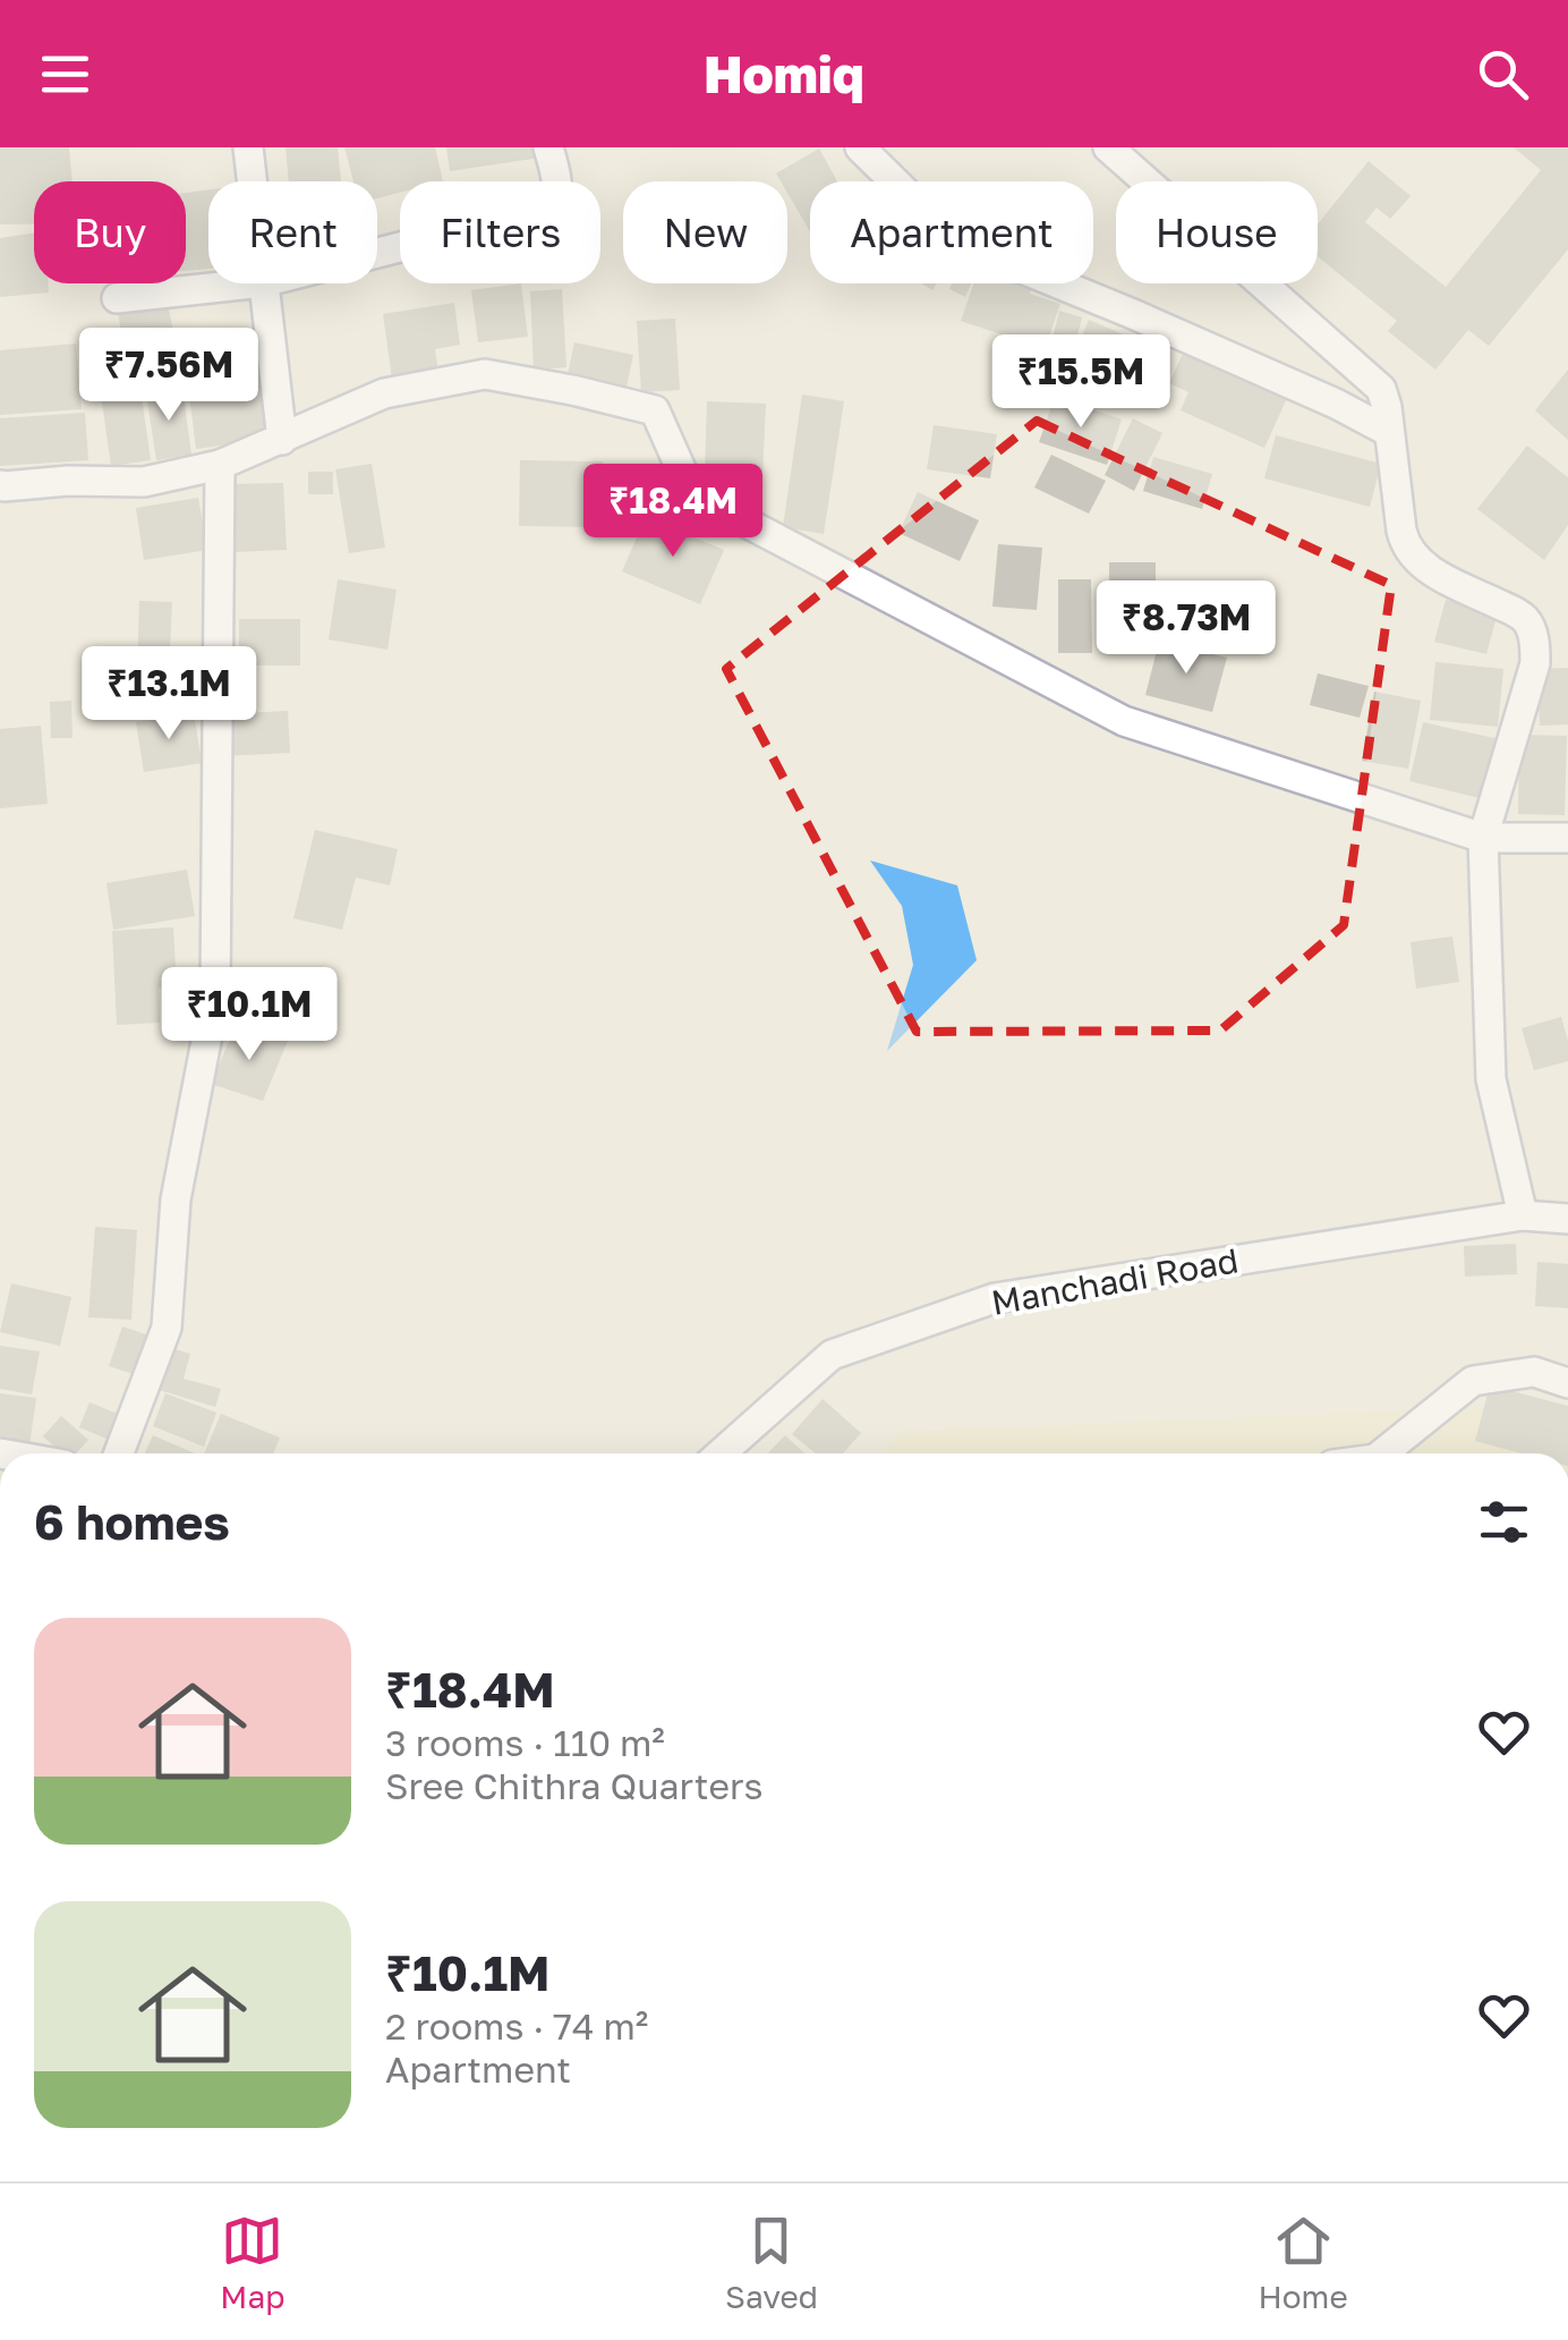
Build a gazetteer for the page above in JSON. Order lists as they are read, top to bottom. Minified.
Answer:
{"streets":{"street":["Manchadi Road"]},"page":{"header":"Homiq","chip":["Buy","Rent","Filters","New","Apartment","House"],"price":["₹7.56M","₹15.5M","₹18.4M","₹8.73M","₹13.1M","₹10.1M"],"heading":"6 homes","list":[{"name":"₹18.4M","note":"3 rooms · 110 m² · Sree Chithra Quarters"},{"name":"₹10.1M","note":"2 rooms · 74 m² · Apartment"}],"tabs":["Map","Saved","Home"]}}
